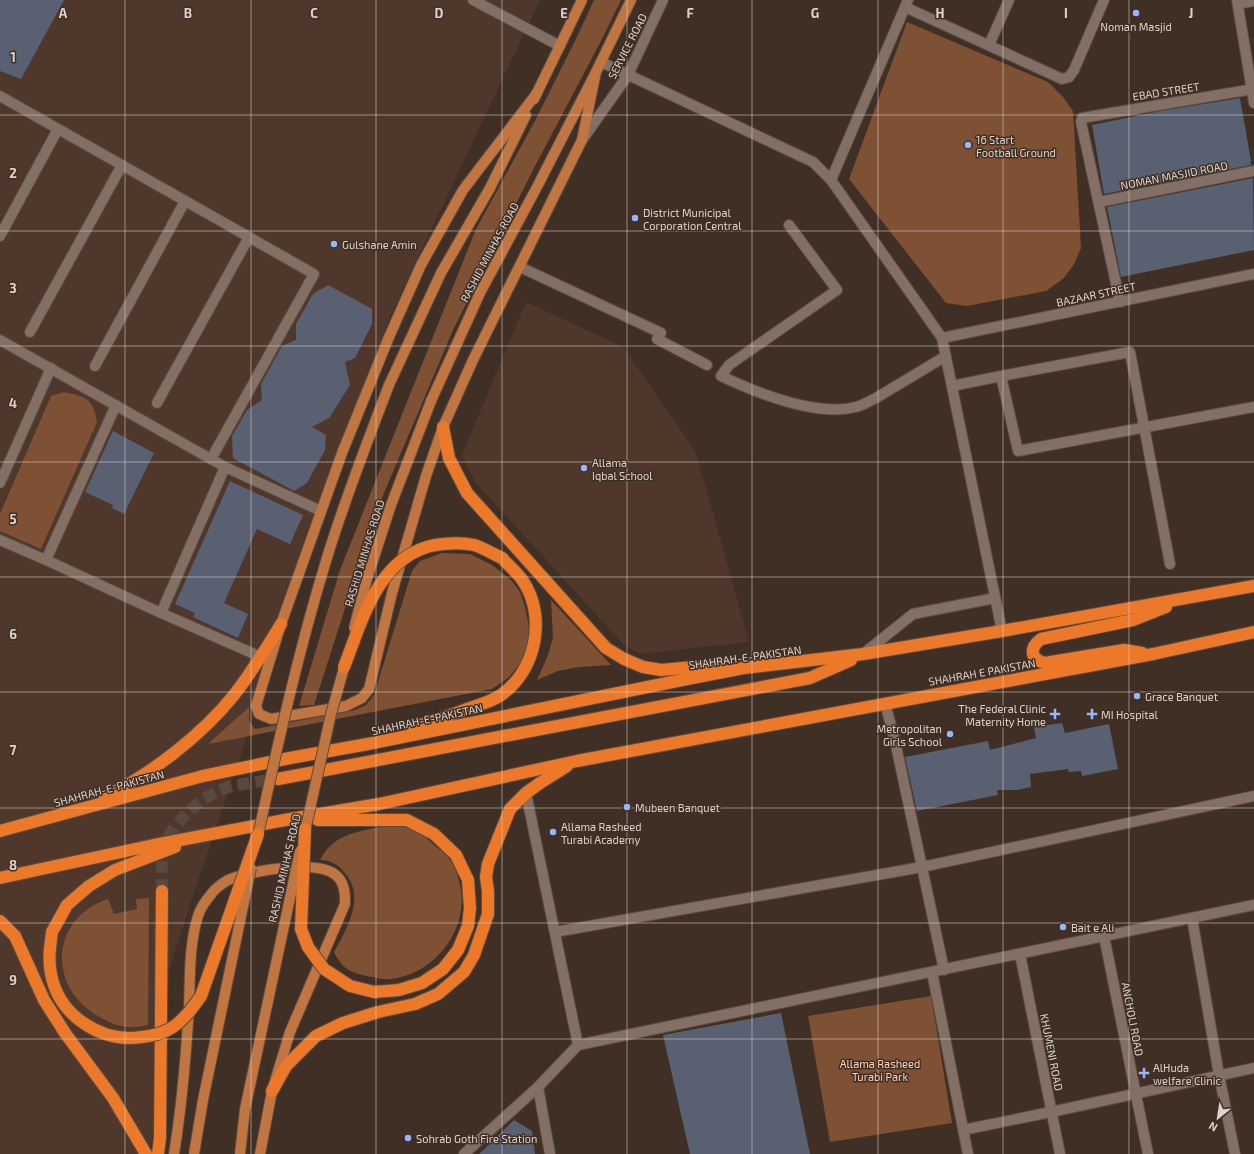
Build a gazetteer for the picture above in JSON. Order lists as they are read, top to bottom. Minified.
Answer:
{"streets":{"highway":["SHAHRAH-E-PAKISTAN","SHAHRAH E PAKISTAN"],"main road":["RASHID MINHAS ROAD"],"street":["SERVICE ROAD","EBAD STREET","NOMAN MASJID ROAD","BAZAAR STREET","ANCHOLI ROAD","KHUMENI ROAD"]},"crossings":[["EBAD STREET","NOMAN MASJID ROAD"]],"parks":["Allama Rasheed Turabi Park"],"places":{"other":["Noman Masjid","16 Start Football Ground","District Municipal Corporation Central","Gulshane Amin","Allama Iqbal School","Grace Banquet","Metropolitan Girls School","Mubeen Banquet","Allama Rasheed Turabi Academy","Bait e Ali","Sohrab Goth Fire Station"],"health":["The Federal Clinic Maternity Home","MI Hospital","AlHuda welfare Clinic"]},"north":"bottom left","grid":{"columns":["A","B","C","D","E","F","G","H","I","J"],"rows":["1","2","3","4","5","6","7","8","9"]}}
